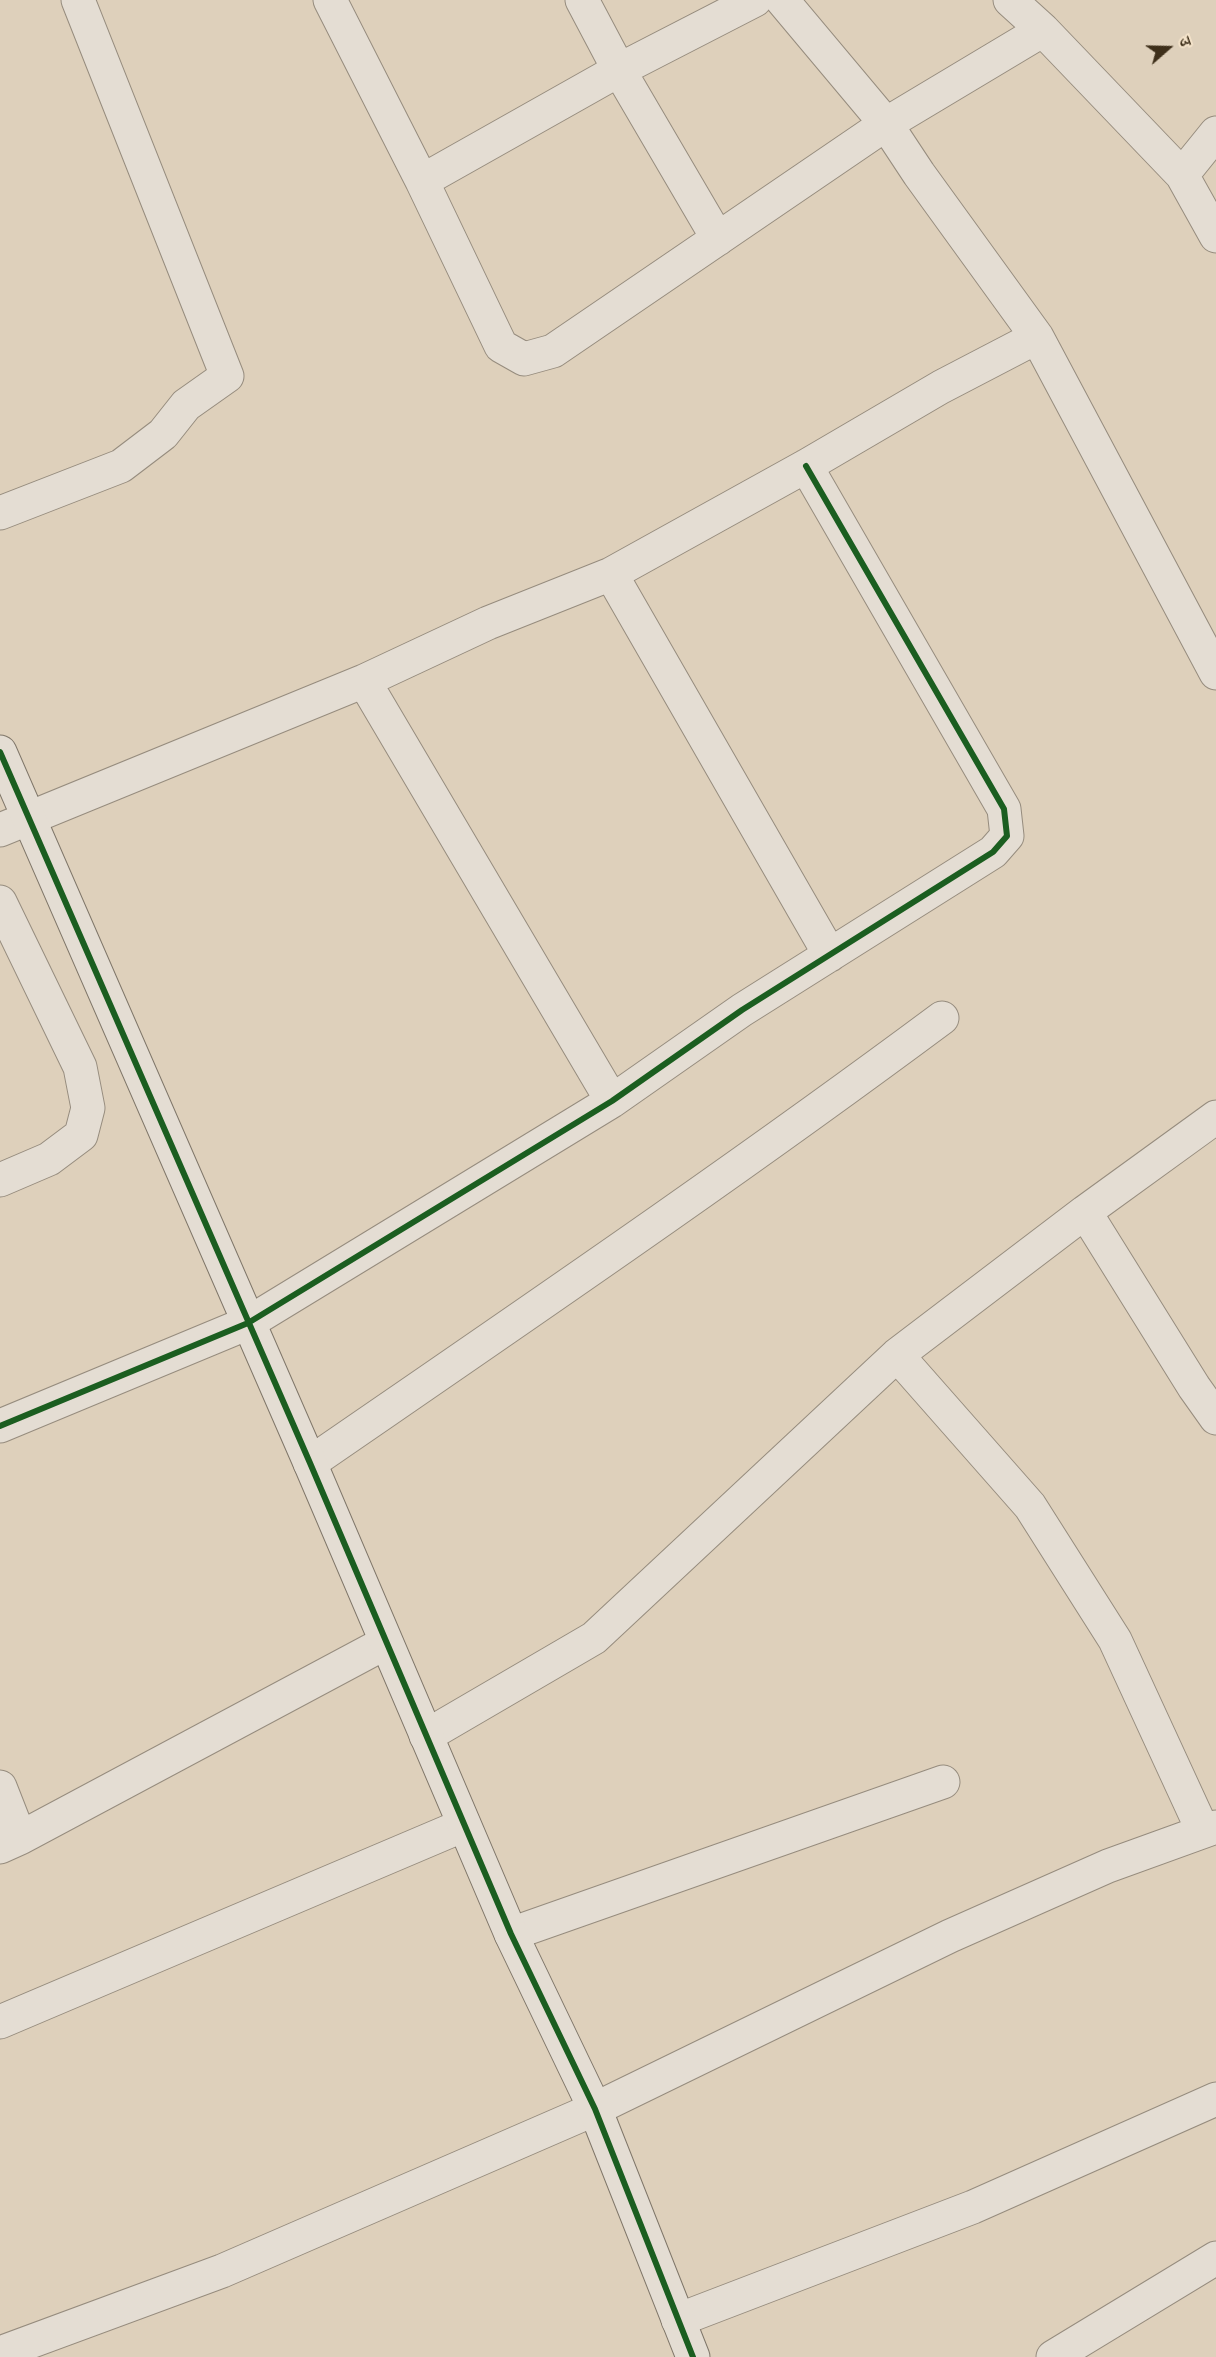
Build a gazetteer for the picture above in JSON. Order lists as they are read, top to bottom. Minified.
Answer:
{"north":"right"}
